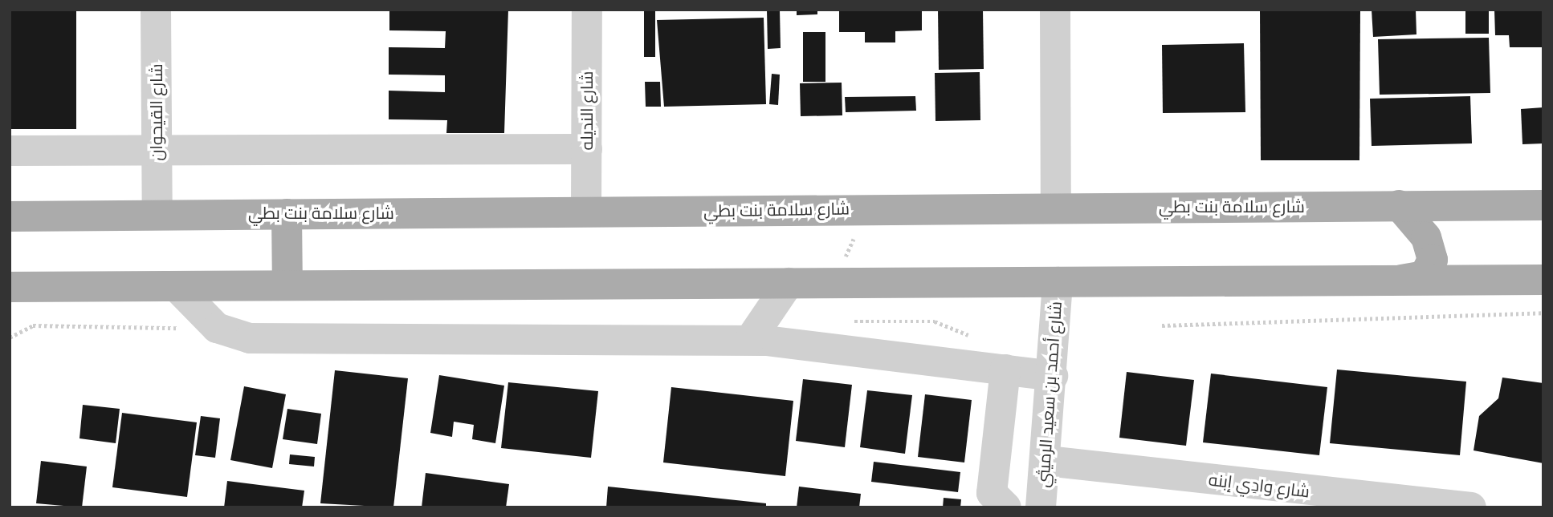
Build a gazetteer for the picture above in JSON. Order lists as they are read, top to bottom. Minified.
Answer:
{"streets":{"main road":["شارع سلامة بنت بطي"],"street":["شارع النديله","شارع القيحوان","شارع أحمد بن سعيد الرميثي","شارع وادِي إبنه"]},"crossings":[["شارع النديله","شارع سلامة بنت بطي"],["شارع القيحوان","شارع سلامة بنت بطي"],["شارع أحمد بن سعيد الرميثي","شارع وادِي إبنه"]]}
